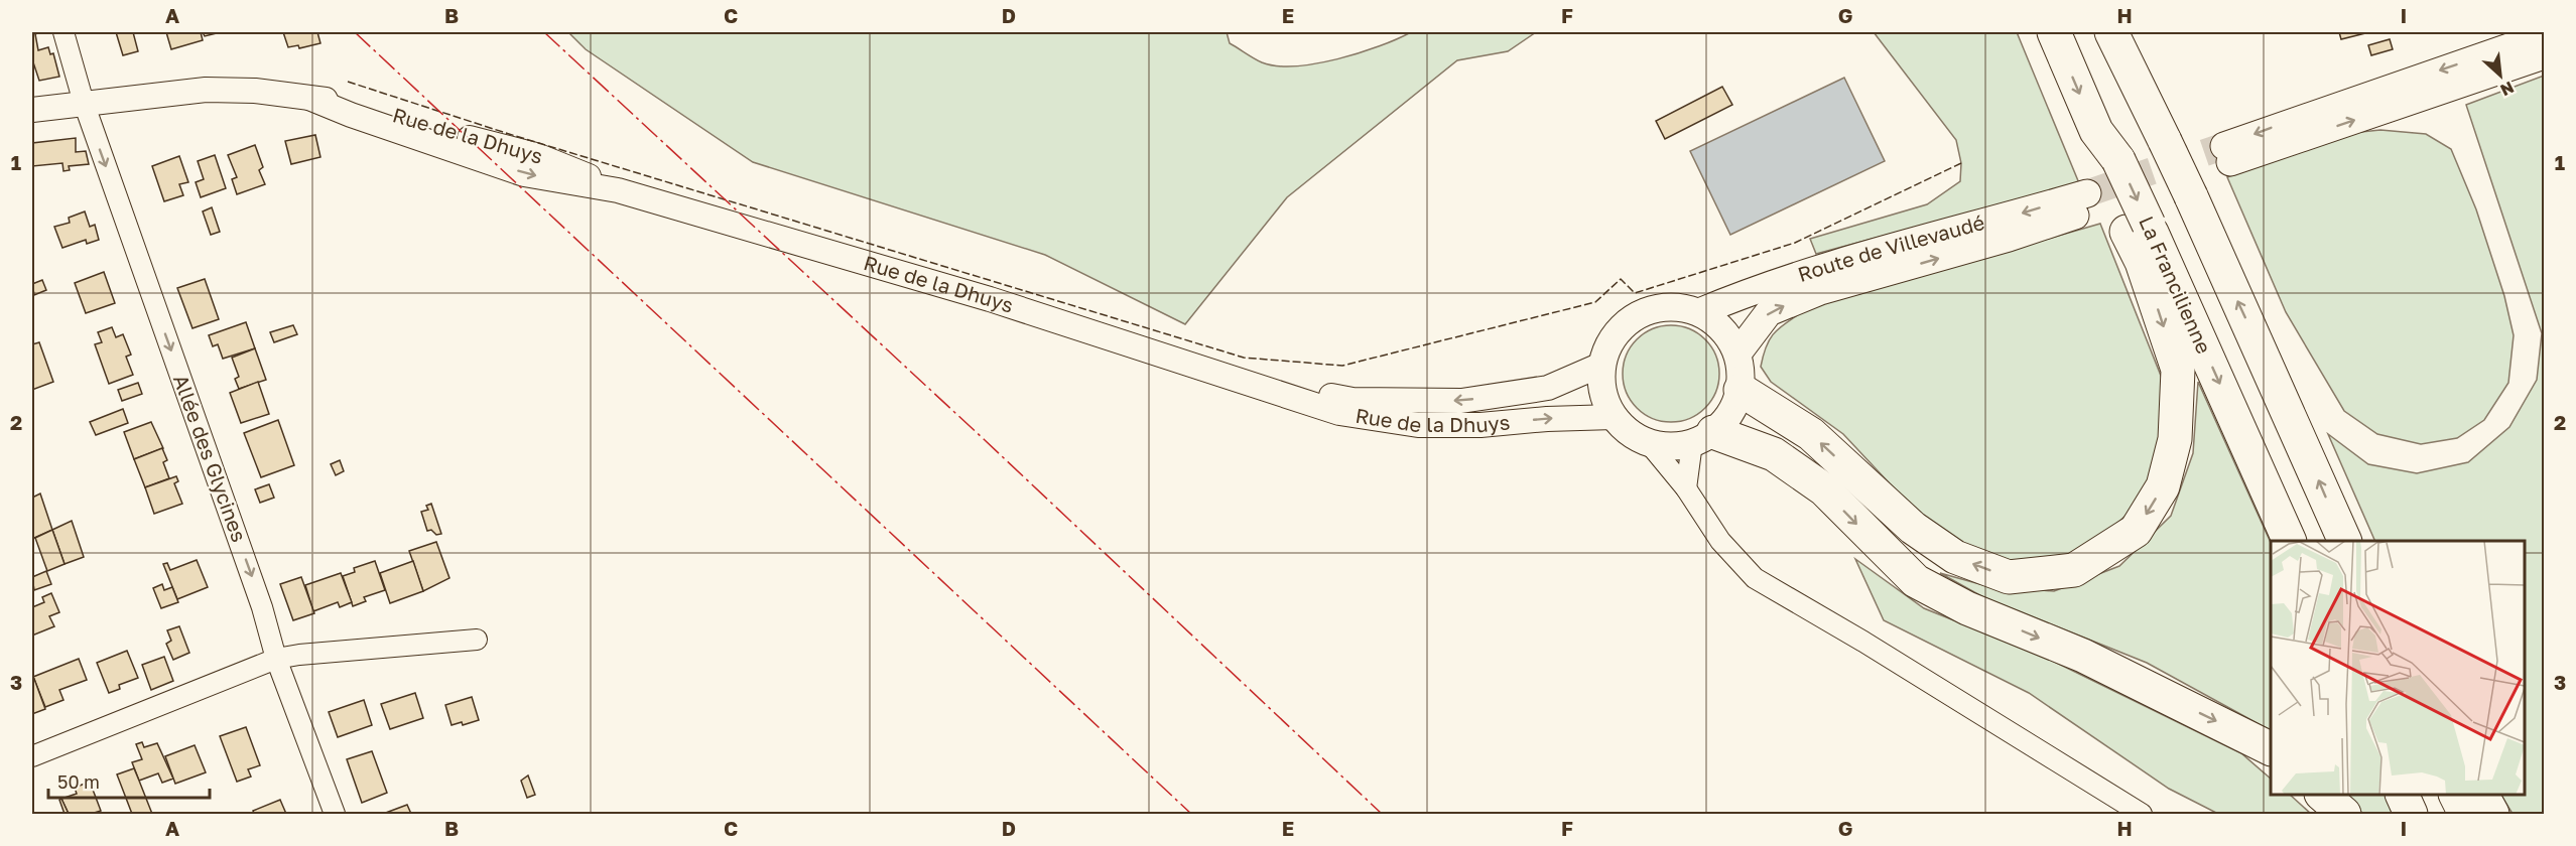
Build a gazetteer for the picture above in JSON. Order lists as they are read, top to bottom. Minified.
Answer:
{"streets":{"highway":["La Francilienne"],"main road":["Route de Villevaudé"],"street":["Rue de la Dhuys","Allée des Glycines"]},"crossings":[["Rue de la Dhuys","Route de Villevaudé"],["Rue de la Dhuys","Allée des Glycines"]],"one_way":["Allée des Glycines"],"scale_bar":"50 m","north":"bottom right","grid":{"columns":["A","B","C","D","E","F","G","H","I"],"rows":["1","2","3"]}}
